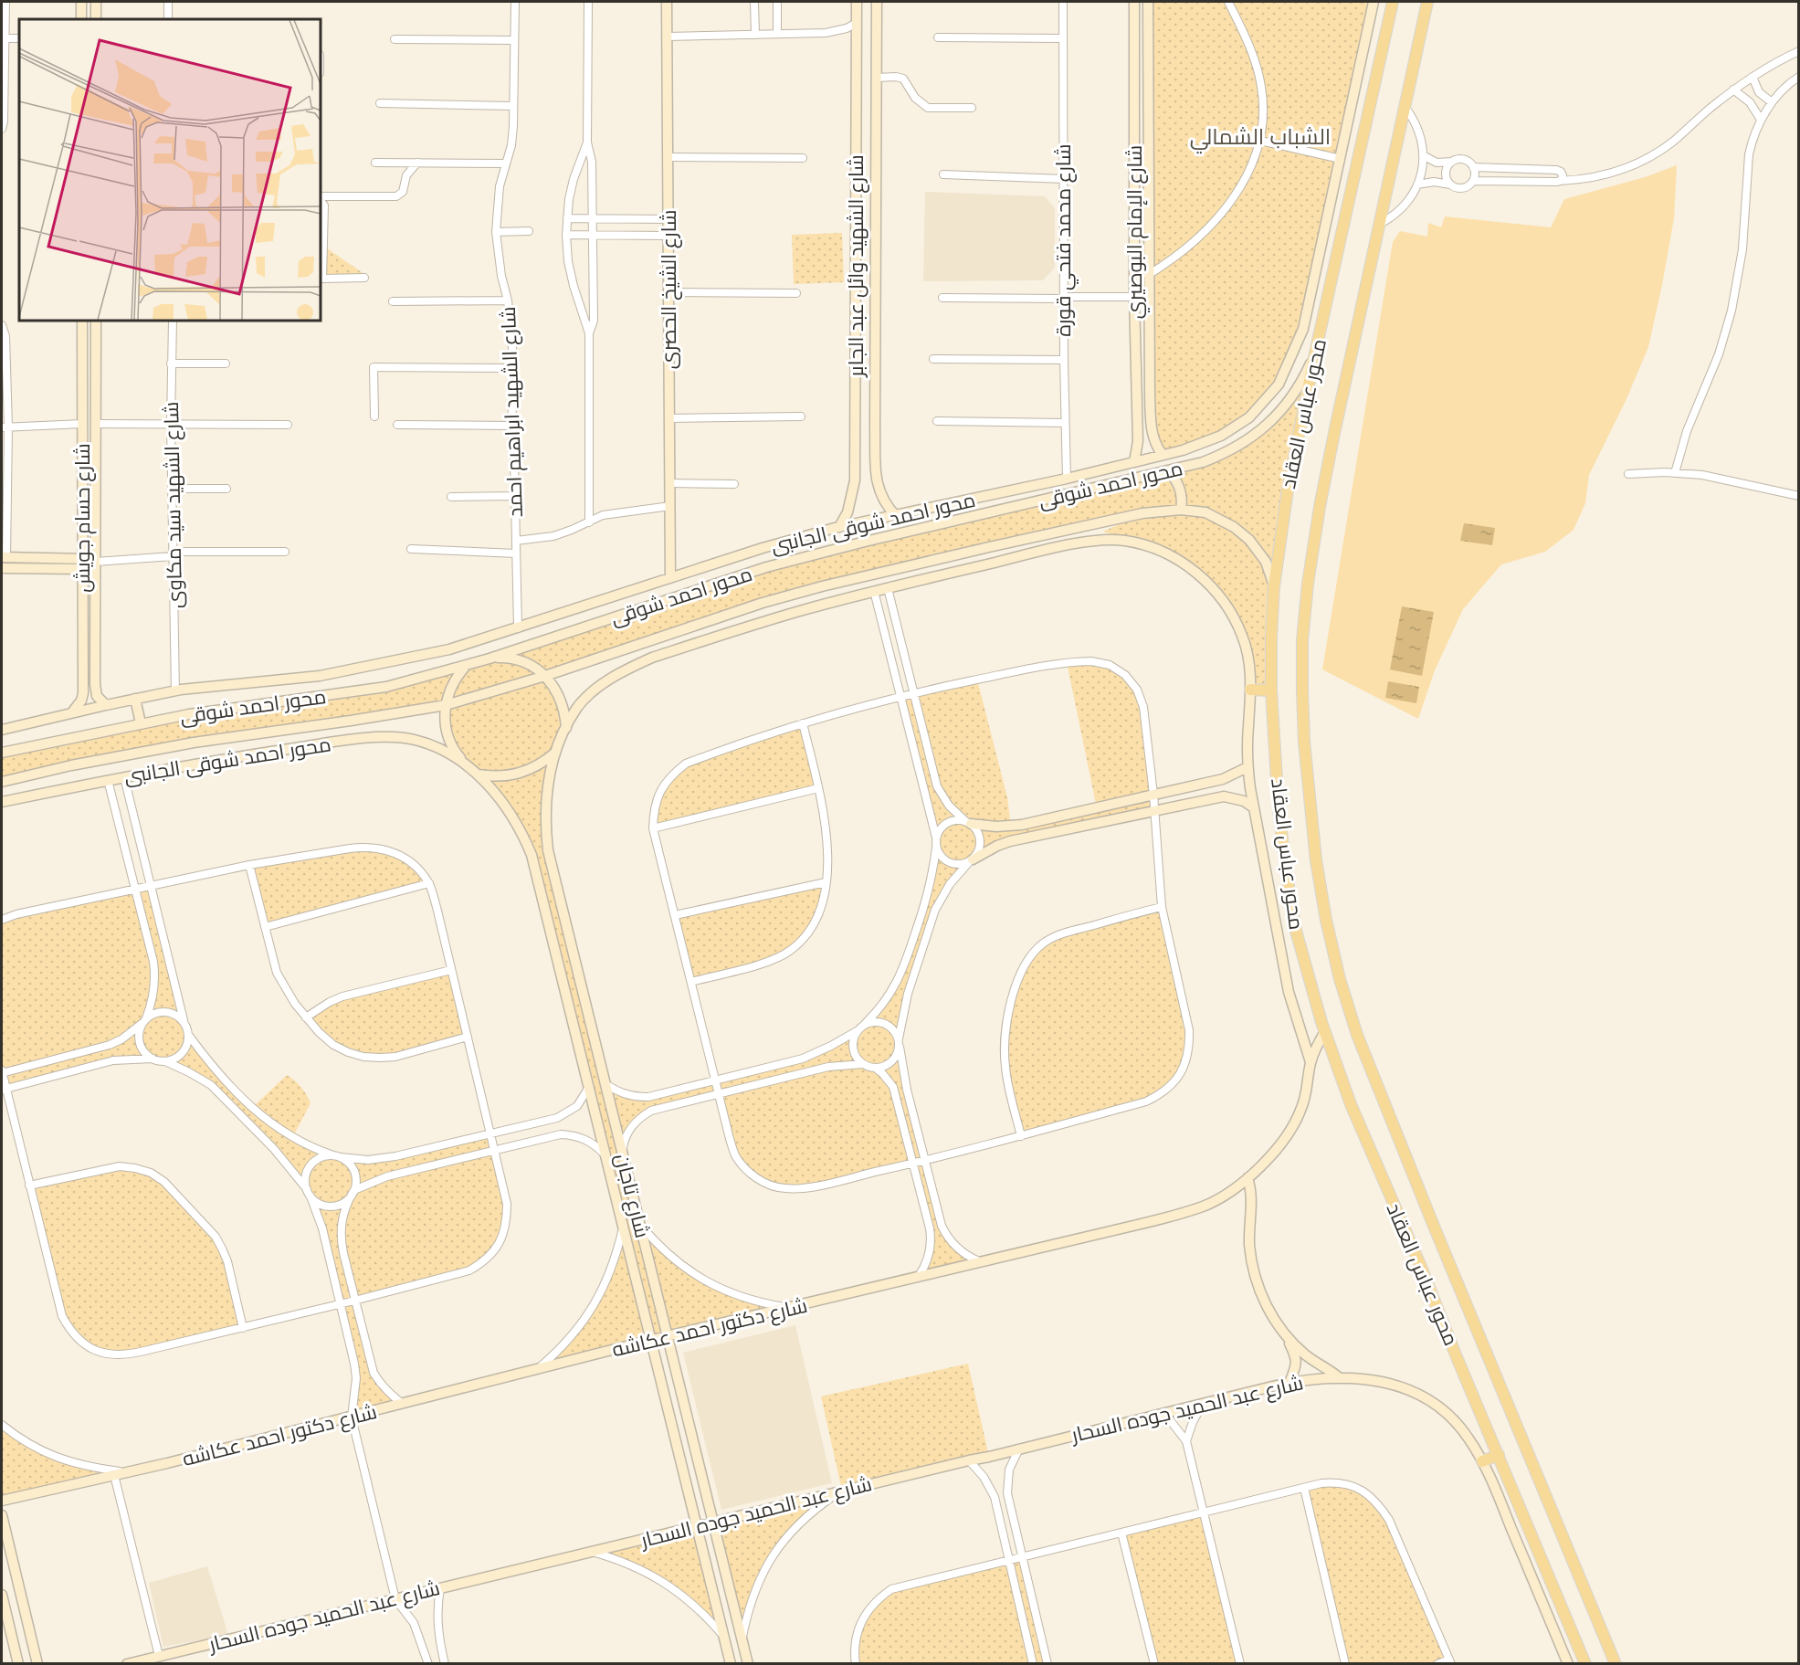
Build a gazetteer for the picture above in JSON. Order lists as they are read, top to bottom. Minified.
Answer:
{"streets":{"main road":["محور عباس العقاد"],"street":["شارع الإمام البوصيري","شارع محمد فتحي قورة","شارع الشهيد وائل عبد الجابر","شارع الشيخ الحصرى","شارع الشهيد ابراهيم احمد","محور احمد شوقى","شارع الشهيد سيد مكاوى","شارع حسام جويش","محور احمد شوقى الجانبى","شارع تاجان","شارع دكتور احمد عكاشه","شارع عبد الحميد جوده السحار"]},"crossings":[["شارع الإمام البوصيري","محور احمد شوقى الجانبى"],["شارع محمد فتحي قورة","محور احمد شوقى الجانبى"],["شارع الشهيد وائل عبد الجابر","محور احمد شوقى الجانبى"],["شارع الشيخ الحصرى","محور احمد شوقى الجانبى"],["شارع الشهيد ابراهيم احمد","محور احمد شوقى الجانبى"],["محور عباس العقاد","محور احمد شوقى"],["محور عباس العقاد","شارع دكتور احمد عكاشه"],["محور احمد شوقى","شارع تاجان"],["شارع الشهيد سيد مكاوى","محور احمد شوقى الجانبى"],["شارع حسام جويش","محور احمد شوقى الجانبى"],["محور احمد شوقى الجانبى","شارع تاجان"],["شارع تاجان","شارع دكتور احمد عكاشه"],["شارع تاجان","شارع عبد الحميد جوده السحار"]],"districts":["الشباب الشمالي"]}
